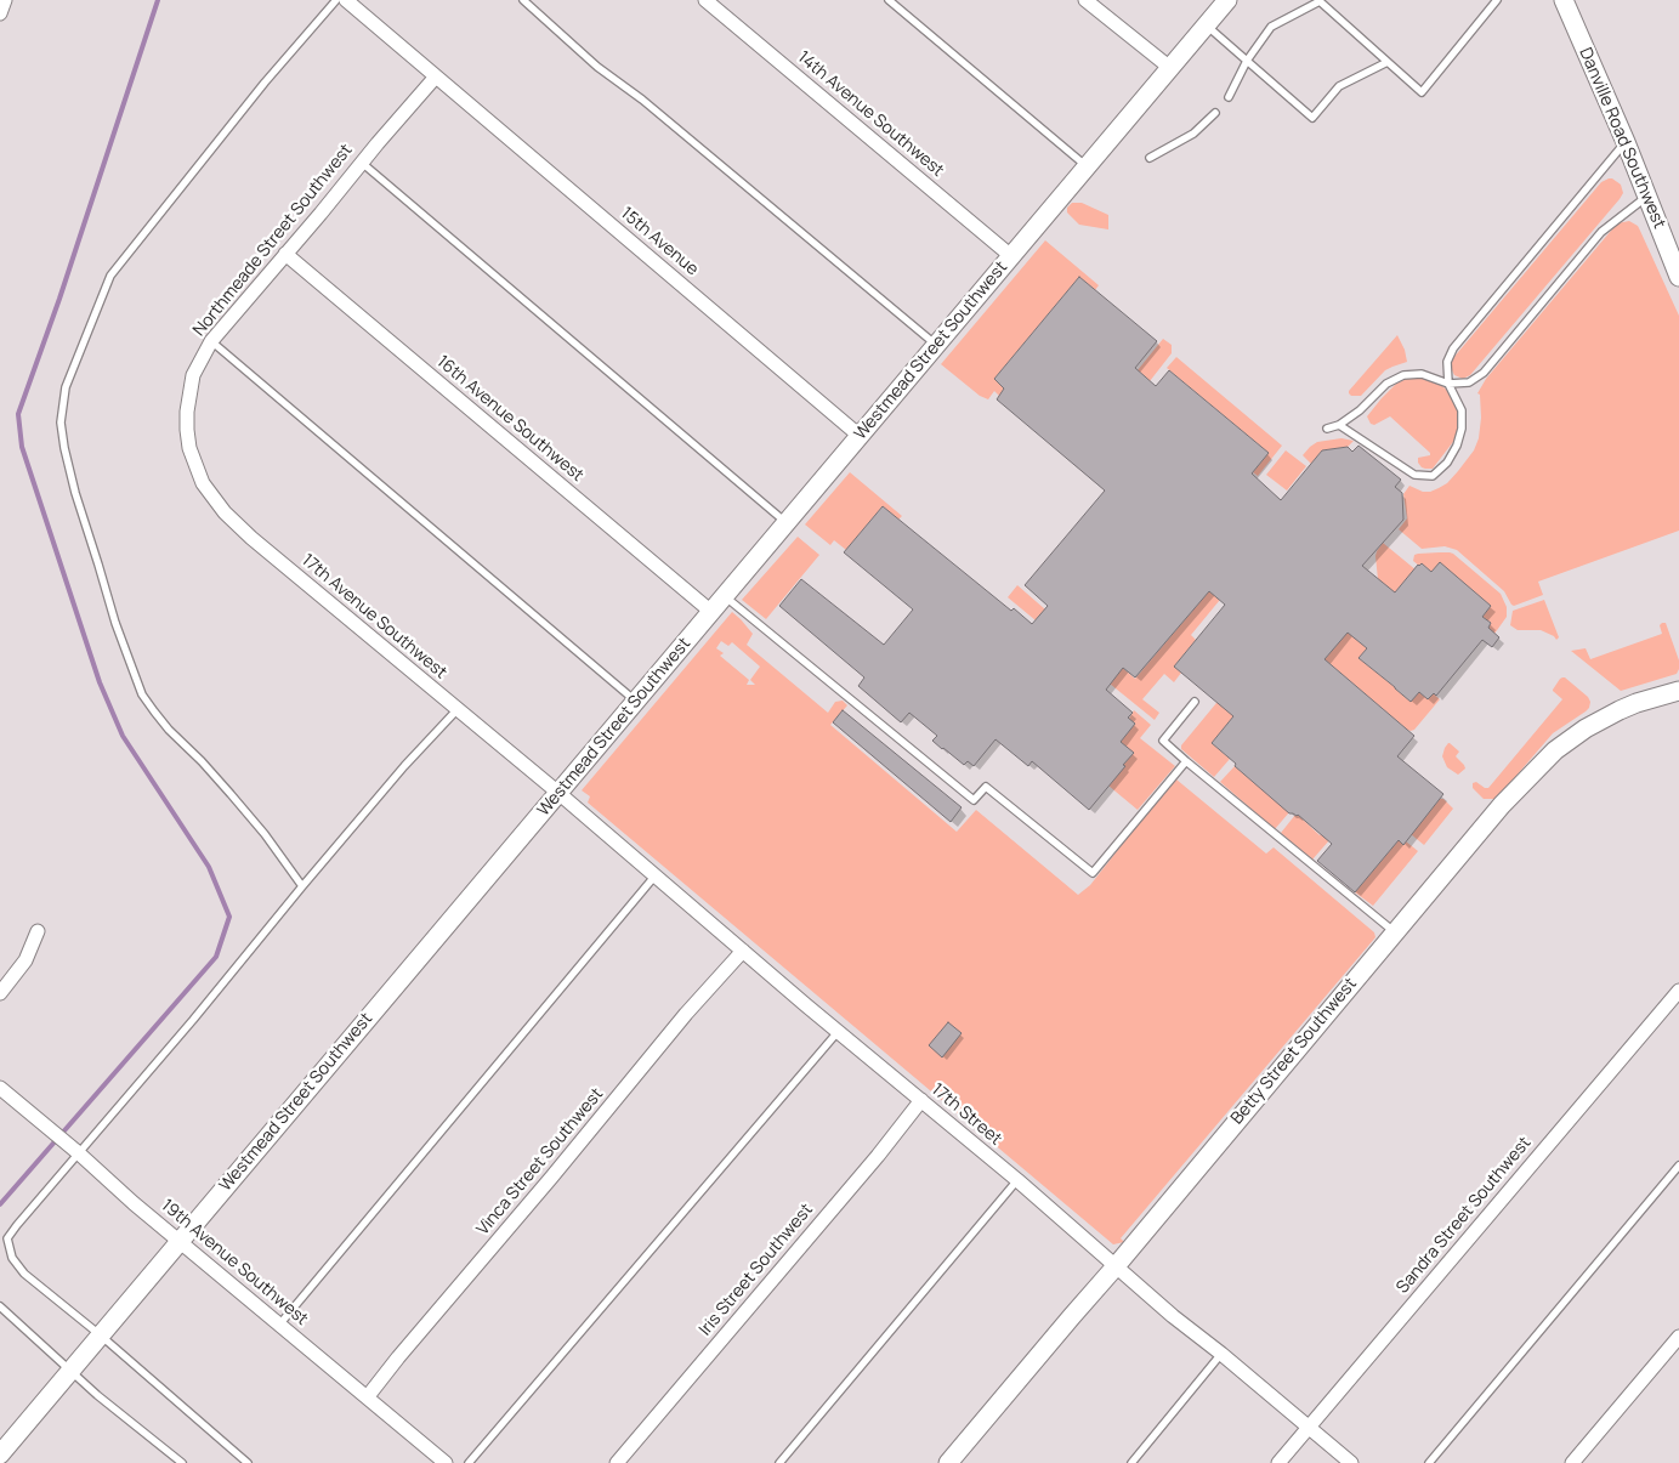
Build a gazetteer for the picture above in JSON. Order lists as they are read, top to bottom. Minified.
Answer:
{"streets":{"street":["14th Avenue Southwest","Danville Road Southwest","Northmeade Street Southwest","15th Avenue","Westmead Street Southwest","16th Avenue Southwest","17th Avenue Southwest","Betty Street Southwest","17th Street","Vinca Street Southwest","Sandra Street Southwest","19th Avenue Southwest","Iris Street Southwest"]},"crossings":[["14th Avenue Southwest","Westmead Street Southwest"],["Northmeade Street Southwest","15th Avenue"],["Northmeade Street Southwest","16th Avenue Southwest"],["Northmeade Street Southwest","17th Avenue Southwest"],["15th Avenue","Westmead Street Southwest"],["Westmead Street Southwest","16th Avenue Southwest"],["Westmead Street Southwest","17th Avenue Southwest"],["Westmead Street Southwest","17th Street"],["Westmead Street Southwest","19th Avenue Southwest"],["17th Avenue Southwest","17th Street"],["Betty Street Southwest","17th Street"],["17th Street","Vinca Street Southwest"],["17th Street","Sandra Street Southwest"],["17th Street","Iris Street Southwest"],["Vinca Street Southwest","19th Avenue Southwest"]]}
